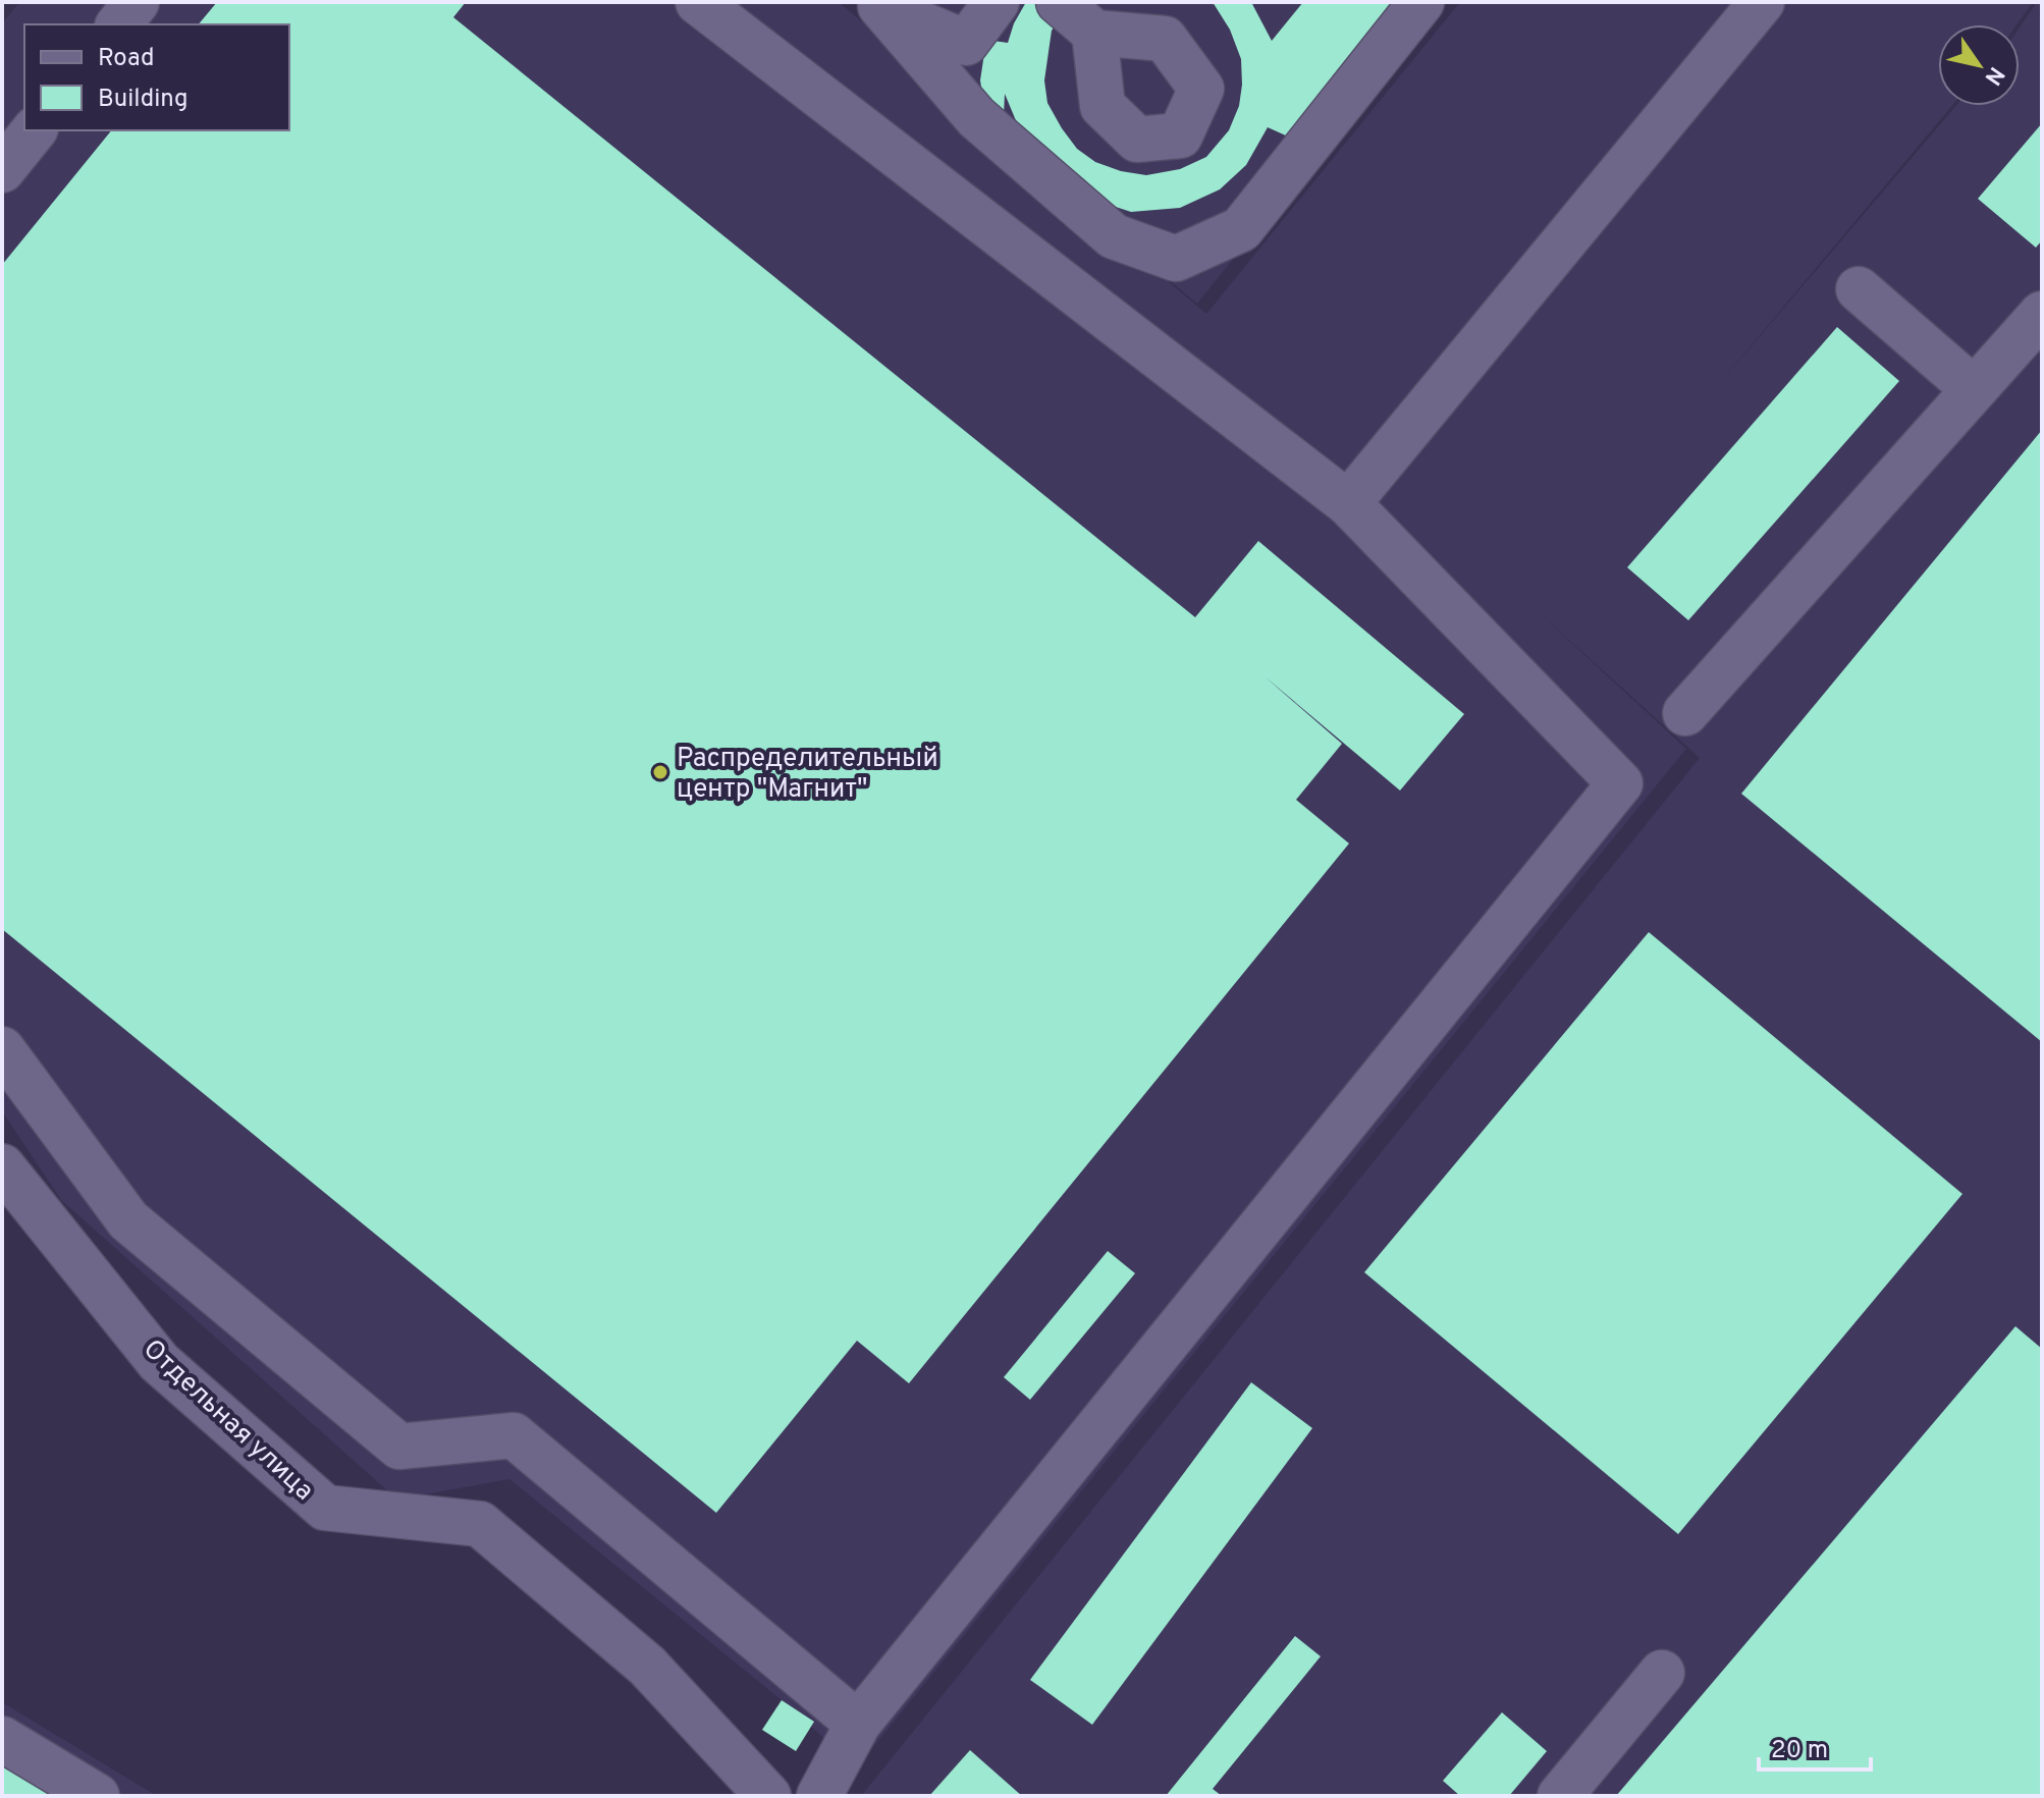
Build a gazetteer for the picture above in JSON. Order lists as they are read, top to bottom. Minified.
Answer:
{"streets":{"street":["Отдельная улица"]},"places":["Распределительный центр \"Магнит\""],"legend":["Road","Building"],"scale_bar":"20 m","north":"bottom right"}
